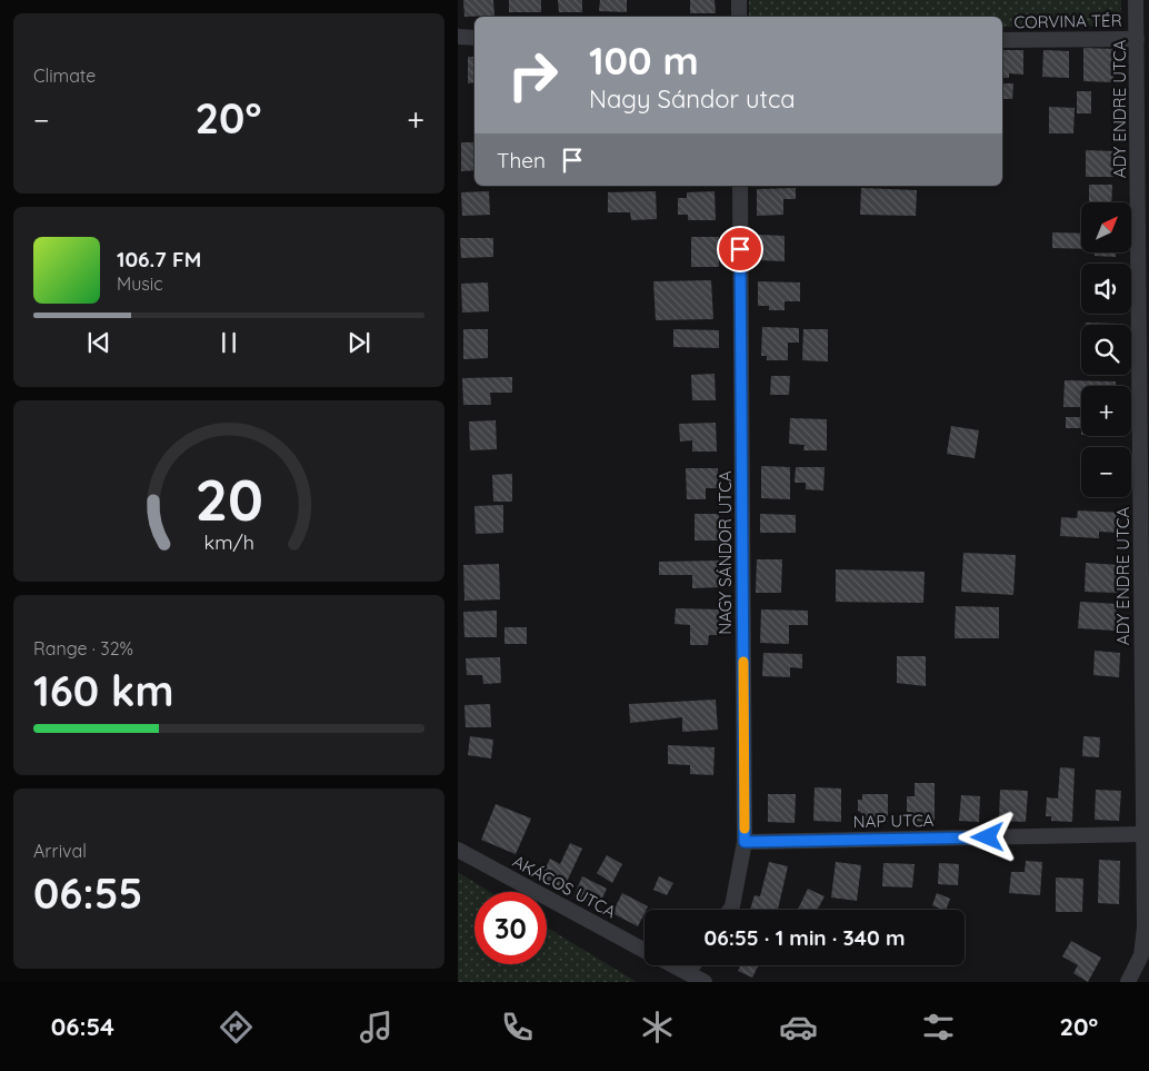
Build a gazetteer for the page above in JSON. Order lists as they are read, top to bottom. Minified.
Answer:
{"streets":{"street":["CORVINA TÉR","ADY ENDRE UTCA","NAGY SÁNDOR UTCA","NAP UTCA","AKÁCOS UTCA"]},"crossings":[["CORVINA TÉR","ADY ENDRE UTCA"],["ADY ENDRE UTCA","NAP UTCA"],["NAGY SÁNDOR UTCA","NAP UTCA"]],"north":"top right","page":{"tile":["Climate",["Range · 32%","160 km"],["Arrival","06:55"]],"turn":["100 m","Nagy Sándor utca"],"heat":["−","20°","+"],"then":"Then","map_buttons":["+","−"],"song":["106.7 FM","Music"],"limit":"30","trip":"06:55 · 1 min · 340 m","tabs":["06:54","20°"],"gauge":["20","km/h"]}}
